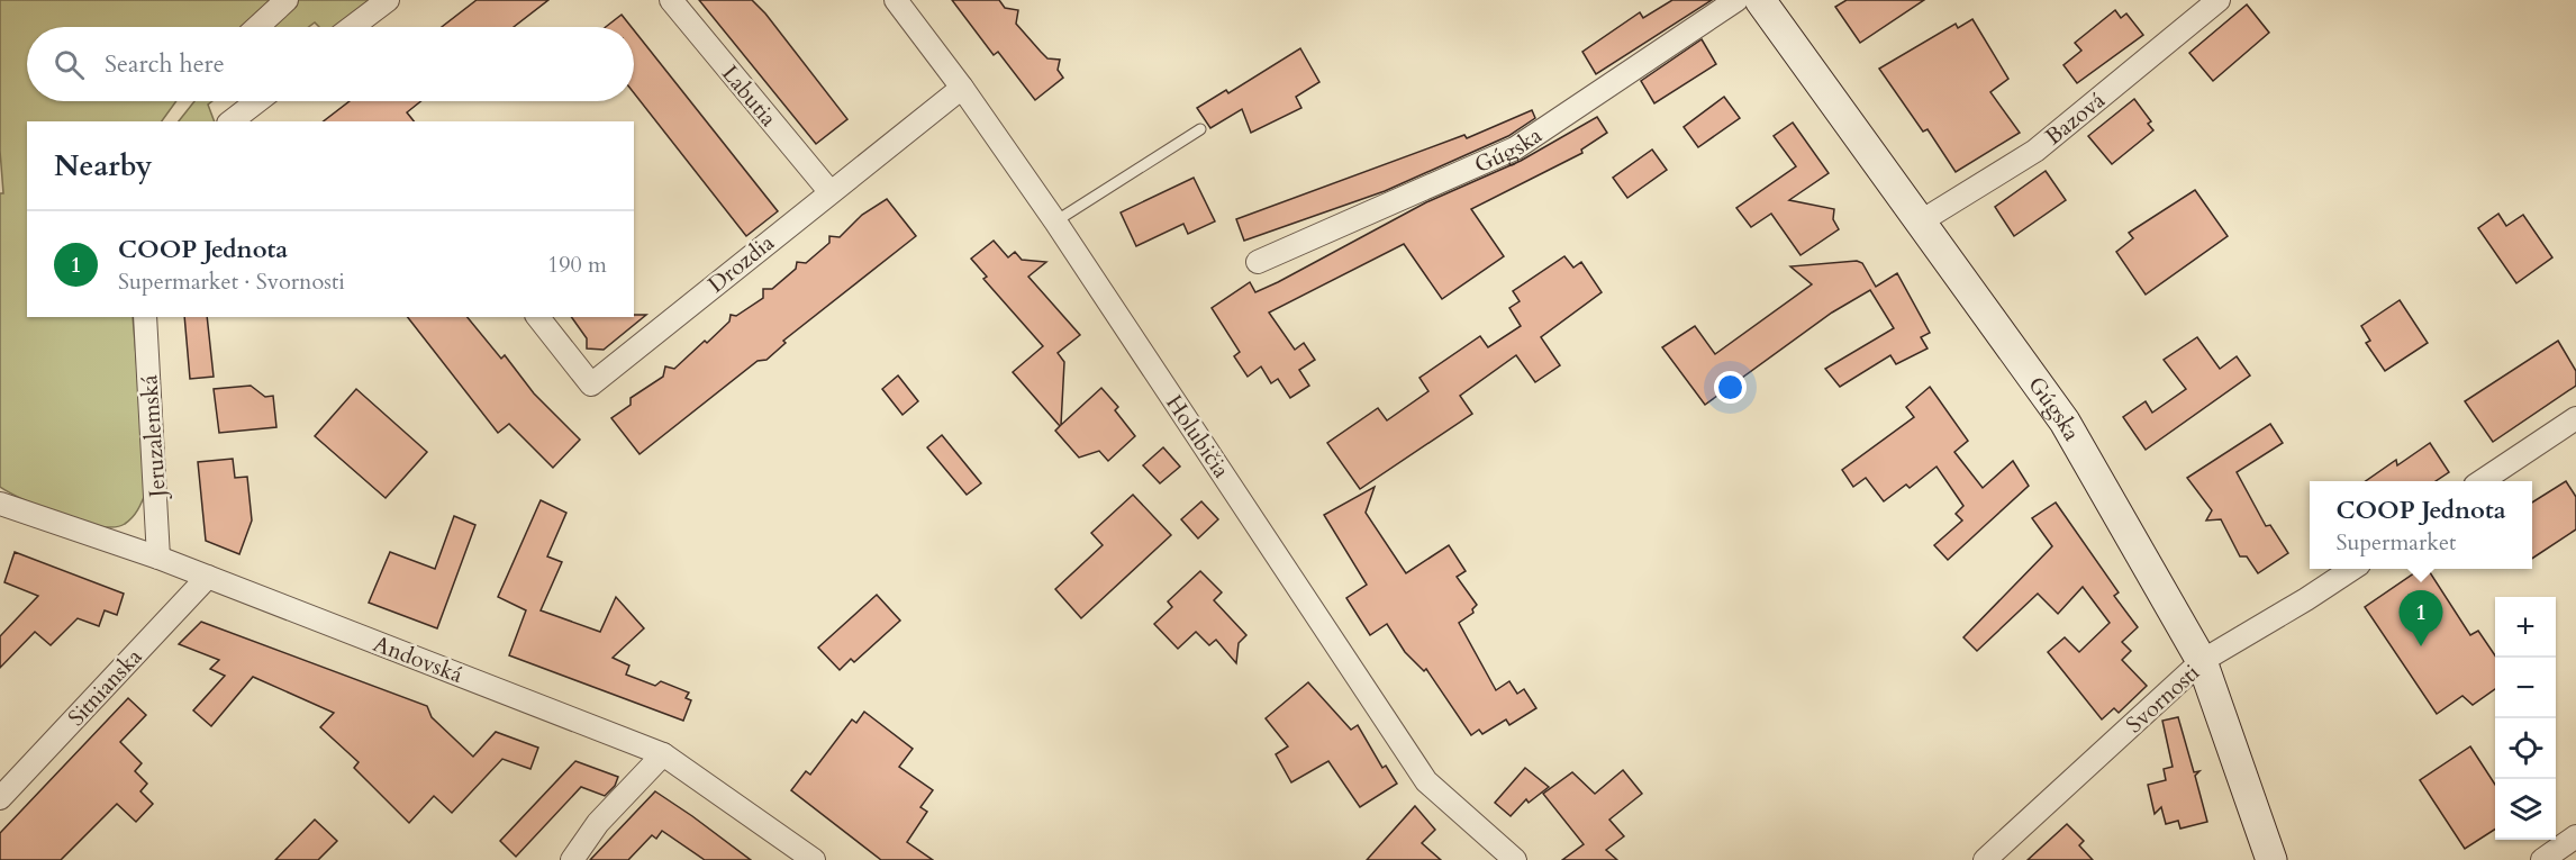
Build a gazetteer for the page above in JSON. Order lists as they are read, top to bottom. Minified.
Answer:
{"streets":{"main road":["Gúgska"],"street":["Labutia","Bazová","Drozdia","Jeruzalemská","Holubičia","Andovská","Sitnianska","Svornosti"]},"crossings":[["Labutia","Drozdia"],["Bazová","Gúgska"],["Gúgska","Svornosti"],["Drozdia","Holubičia"],["Jeruzalemská","Andovská"],["Andovská","Sitnianska"]],"page":{"search":"Search here","heading":"Nearby","list":[{"mark":"1","name":"COOP Jednota","note":"Supermarket · Svornosti","value":"190 m"}],"popup":["COOP Jednota","Supermarket"],"pins":"1","map_buttons":["+","−"]}}
